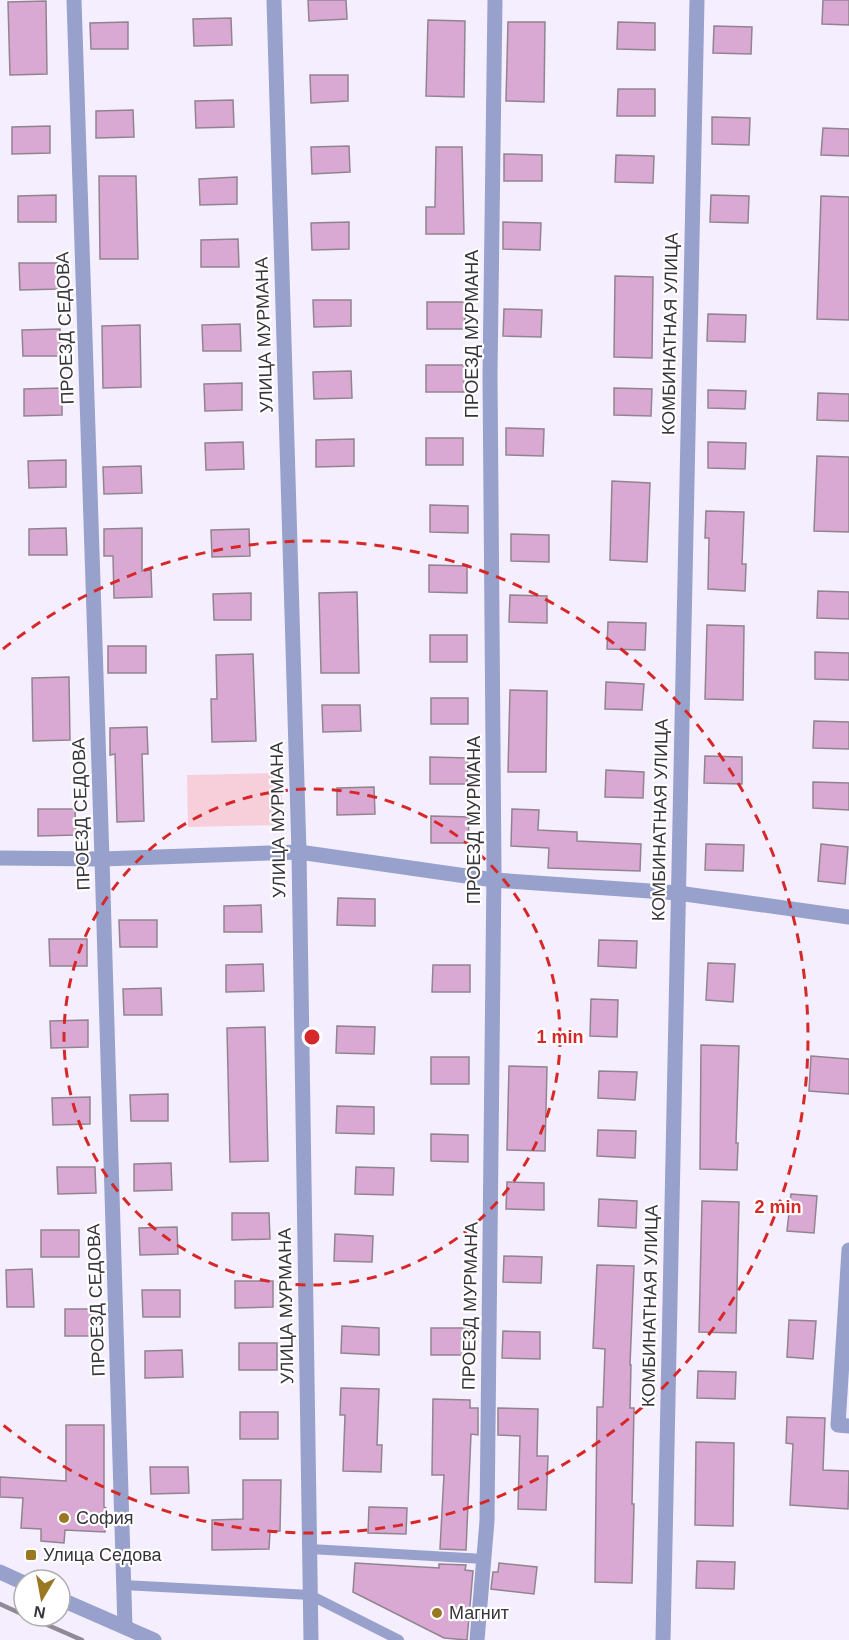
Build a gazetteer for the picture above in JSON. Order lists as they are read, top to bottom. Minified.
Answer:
{"streets":{"street":["ПРОЕЗД СЕДОВА","ПРОЕЗД МУРМАНА","КОМБИНАТНАЯ УЛИЦА","УЛИЦА МУРМАНА"]},"places":{"other":["София","Магнит"],"transit":["Улица Седова"]},"north":"bottom","rings":["1 min","2 min"]}
